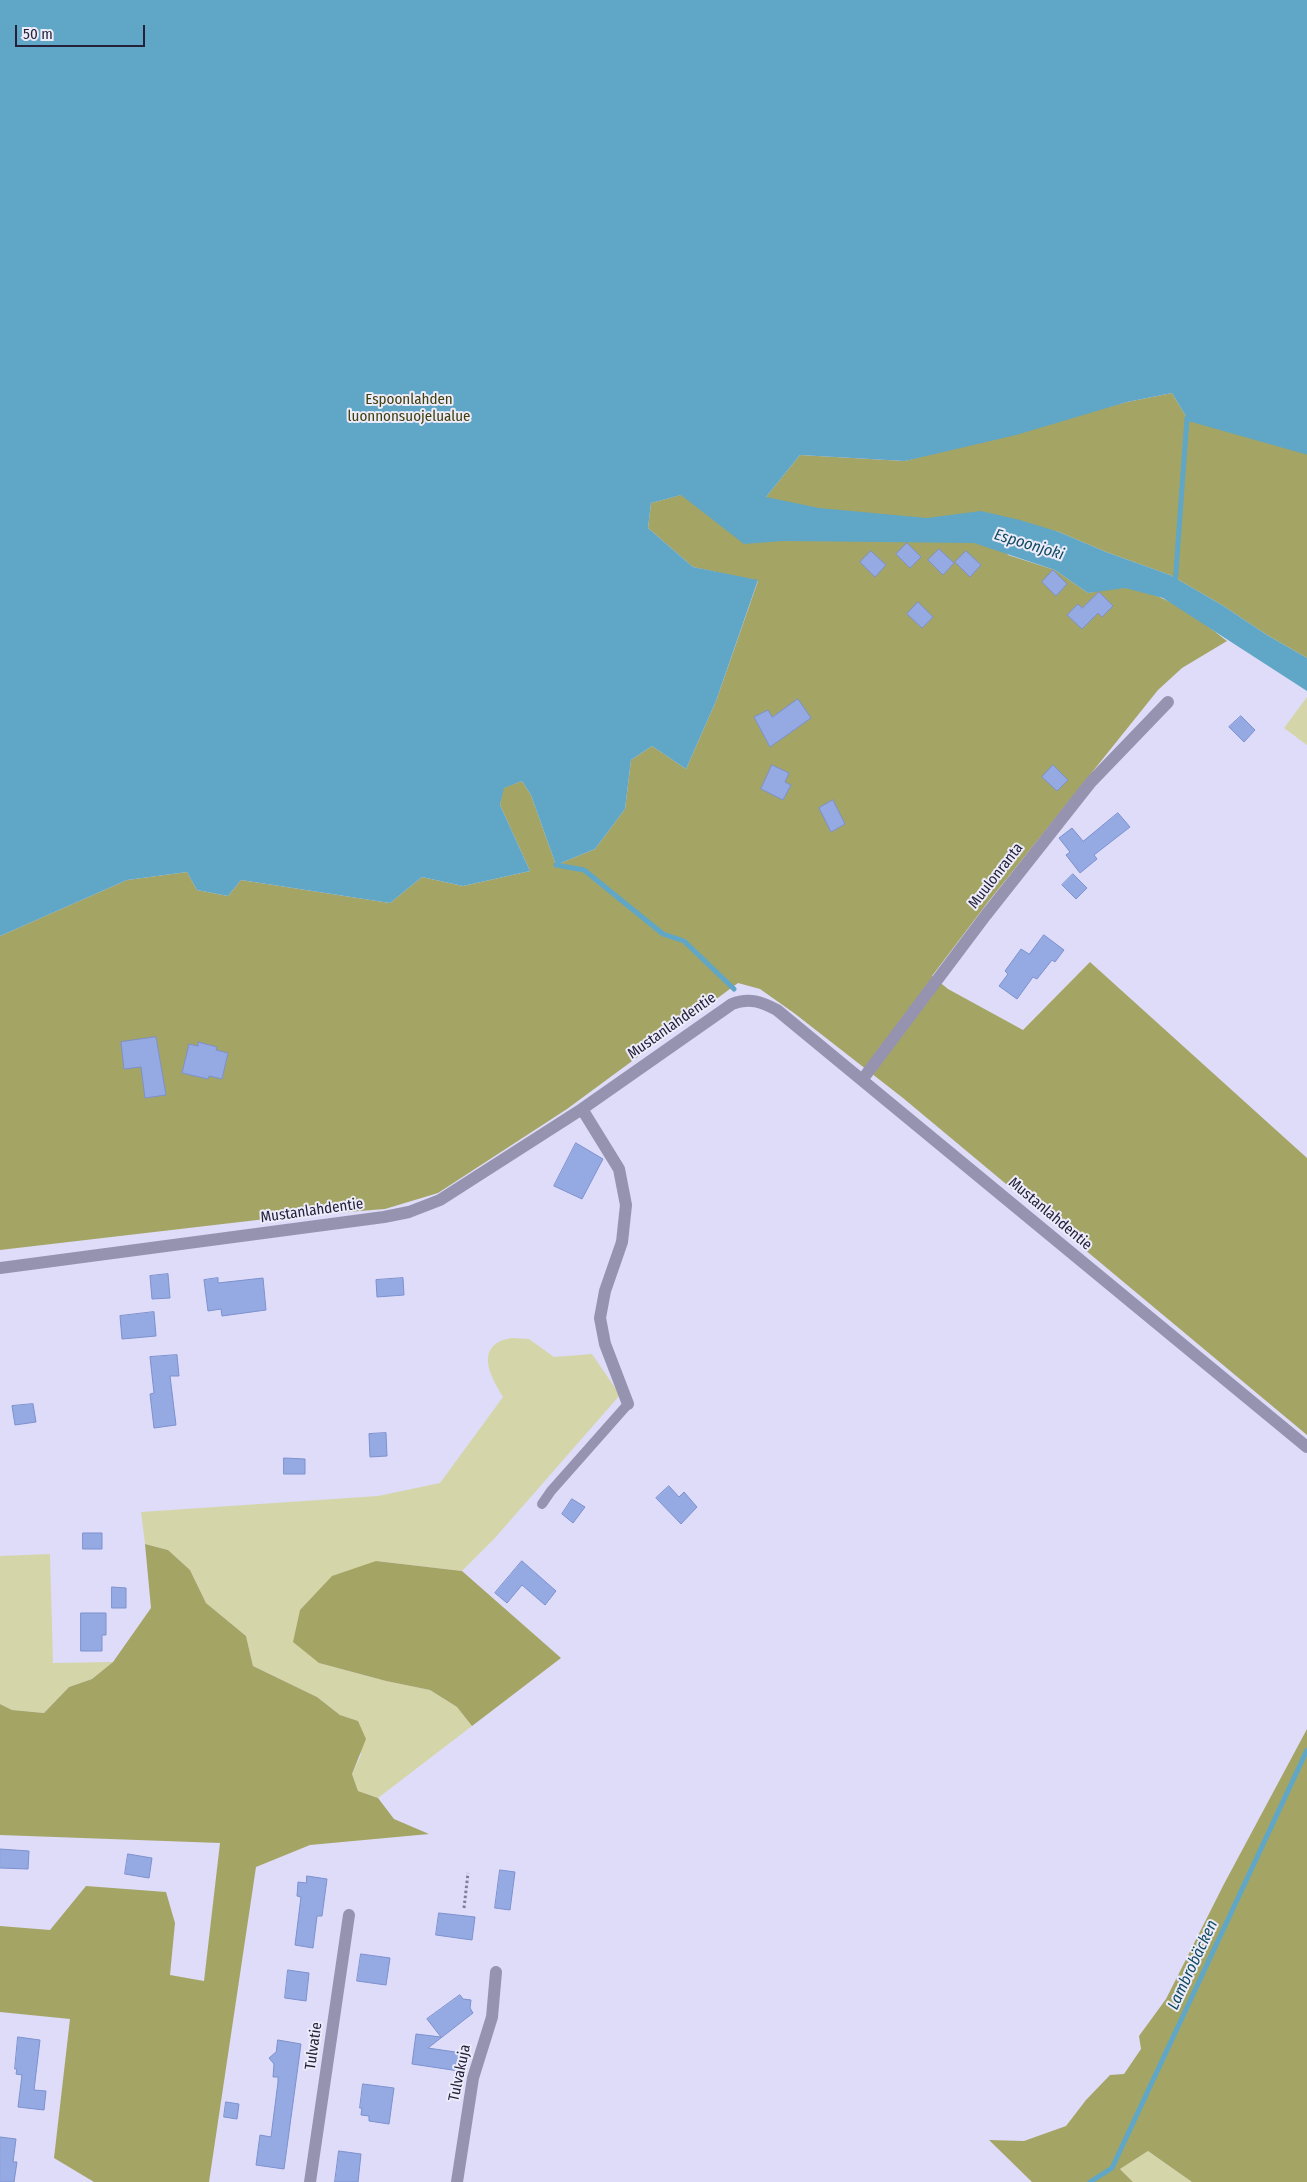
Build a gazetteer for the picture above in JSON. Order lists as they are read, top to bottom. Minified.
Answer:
{"streets":{"street":["Muulonranta","Mustanlahdentie","Tulvatie","Tulvakuja"]},"crossings":[["Muulonranta","Mustanlahdentie"]],"water":["Espoonjoki","Lambrobäcken"],"parks":["Espoonlahden luonnonsuojelualue"],"scale_bar":"50 m"}
